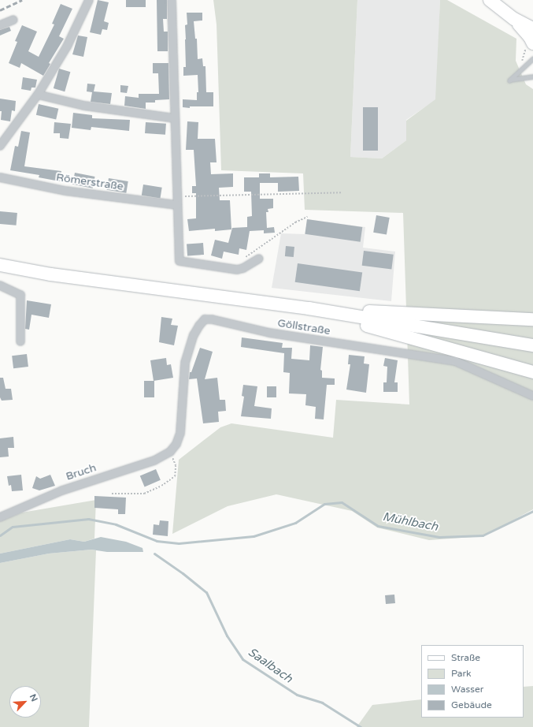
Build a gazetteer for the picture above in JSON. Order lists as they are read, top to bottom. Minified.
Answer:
{"streets":{"street":["Römerstraße","Göllstraße","Bruch"]},"crossings":[["Göllstraße","Bruch"]],"water":["Mühlbach","Saalbach"],"legend":["Straße","Park","Wasser","Gebäude"],"north":"top right"}
